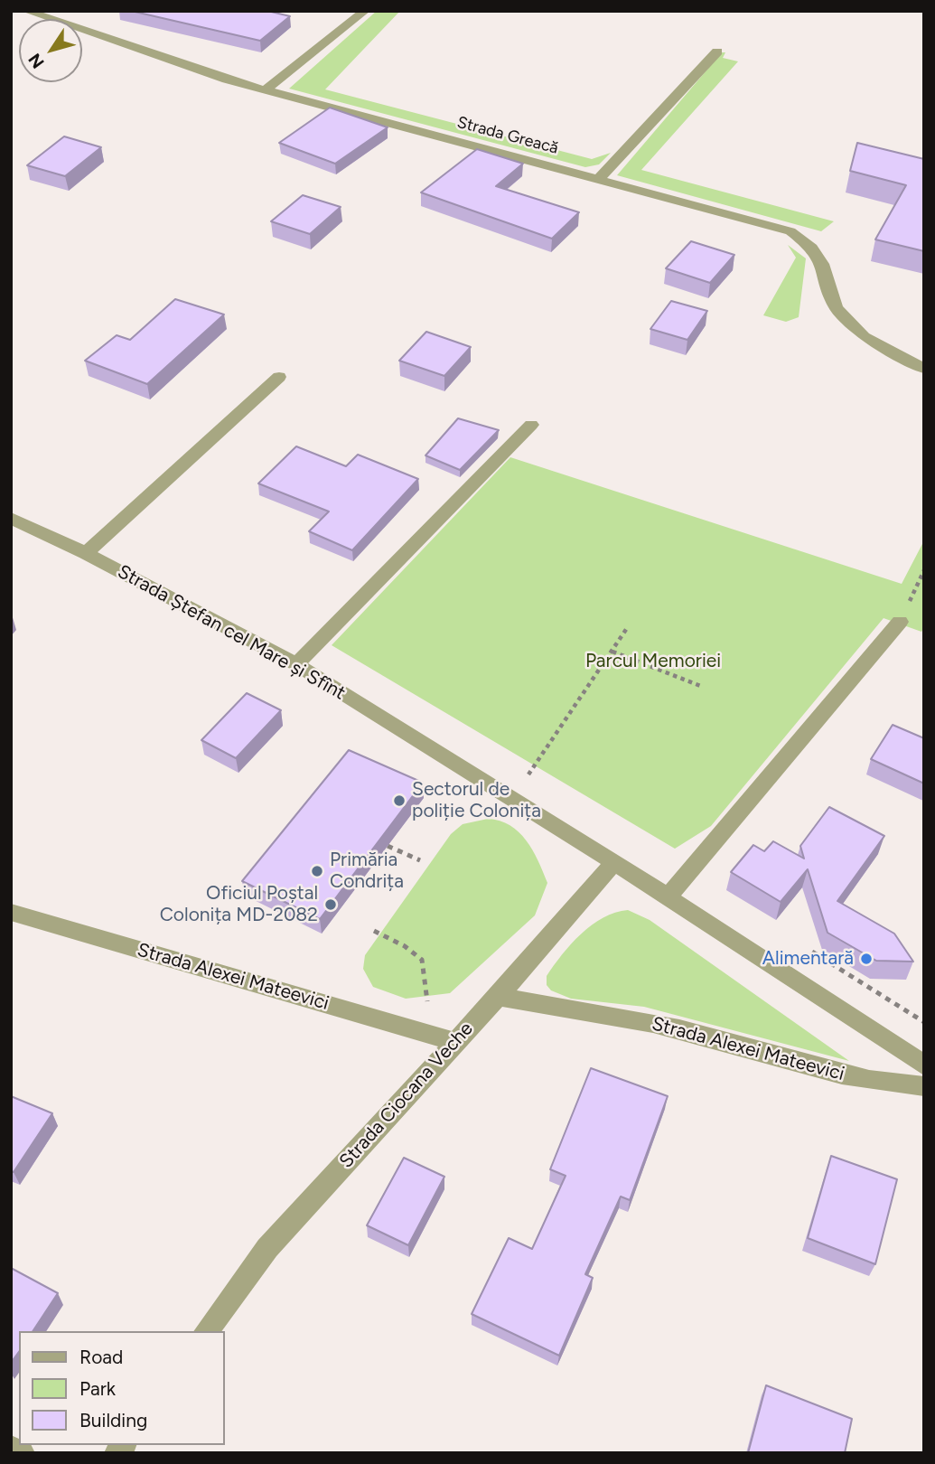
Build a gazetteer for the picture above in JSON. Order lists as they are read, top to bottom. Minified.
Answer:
{"streets":{"street":["Strada Greacă","Strada Ștefan cel Mare și Sfînt","Strada Alexei Mateevici","Strada Ciocana Veche"]},"crossings":[["Strada Ștefan cel Mare și Sfînt","Strada Ciocana Veche"],["Strada Alexei Mateevici","Strada Ciocana Veche"]],"parks":["Parcul Memoriei"],"places":["Sectorul de poliție Colonița","Primăria Condrița","Oficiul Poștal Colonița MD-2082","Alimentară"],"legend":["Road","Park","Building"],"north":"bottom left"}
